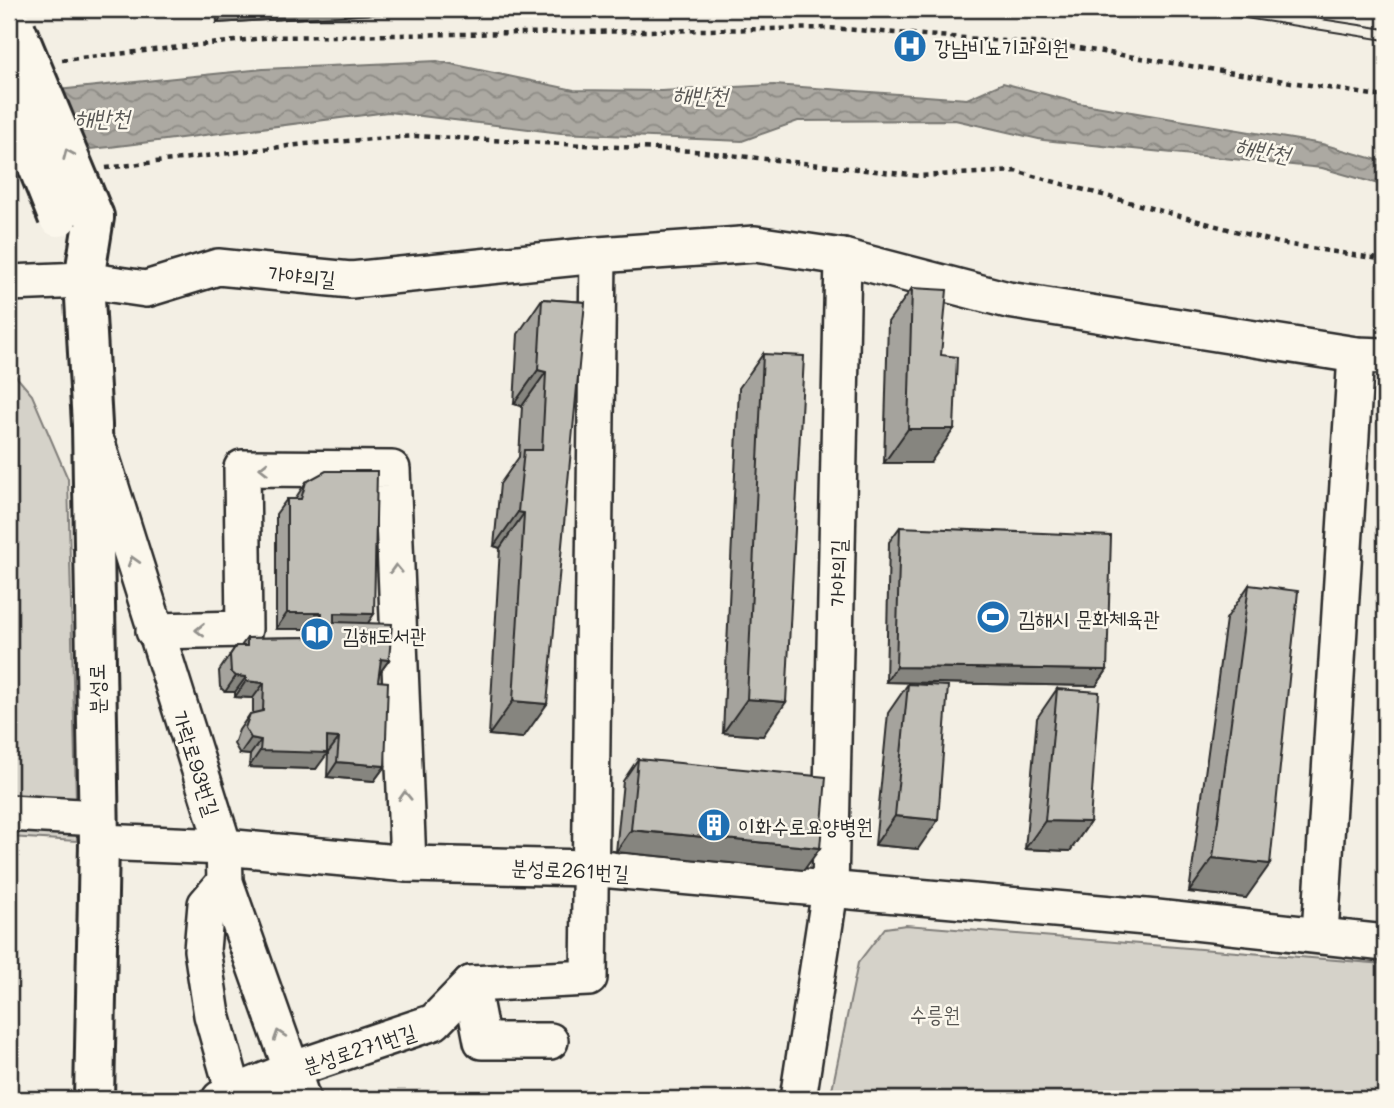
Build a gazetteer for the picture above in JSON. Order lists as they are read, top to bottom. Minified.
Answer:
{"streets":{"main road":["분성로"],"street":["가야의길","가락로93번길","분성로261번길","분성로271번길"]},"crossings":[["가야의길","분성로"],["가야의길","분성로261번길"],["분성로","가락로93번길"],["분성로","분성로261번길"],["가락로93번길","분성로261번길"],["가락로93번길","분성로271번길"]],"one_way":["가락로93번길"],"water":["해반천"],"parks":["수릉원"],"places":{"hospital":["강남비뇨기과의원"],"sports":["김해시 문화체육관"],"library":["김해도서관"],"building":["이화수로요양병원"]}}
